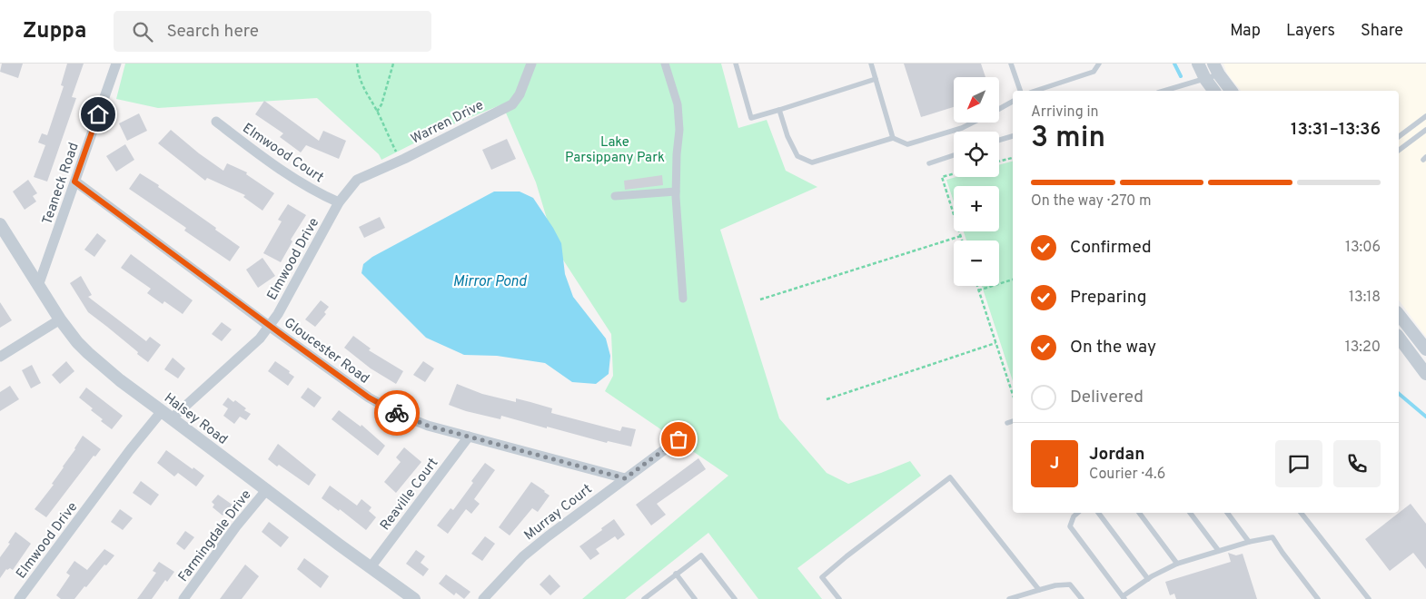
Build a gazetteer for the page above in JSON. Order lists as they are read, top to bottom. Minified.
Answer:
{"streets":{"street":["Warren Drive","Elmwood Court","Teaneck Road","Elmwood Drive","Gloucester Road","Halsey Road","Reaville Court","Murray Court","Farmingdale Drive"]},"crossings":[["Warren Drive","Elmwood Drive"],["Elmwood Court","Elmwood Drive"],["Teaneck Road","Gloucester Road"],["Teaneck Road","Halsey Road"],["Elmwood Drive","Gloucester Road"],["Elmwood Drive","Halsey Road"],["Gloucester Road","Reaville Court"],["Gloucester Road","Murray Court"],["Halsey Road","Reaville Court"],["Halsey Road","Farmingdale Drive"]],"water":["Mirror Pond"],"parks":["Lake Parsippany Park"],"north":"bottom left","page":{"header":"Zuppa","search":"Search here","nav":["Map","Layers","Share"],"map_buttons":["+","−"],"heading":["3 min","Arriving in","13:31–13:36"],"panel":["Jordan","Courier · 4.6"],"bar":"On the way · 270 m","list":[["Confirmed","13:06"],["Preparing","13:18"],["On the way","13:20"],"Delivered"],"round":"J"}}
